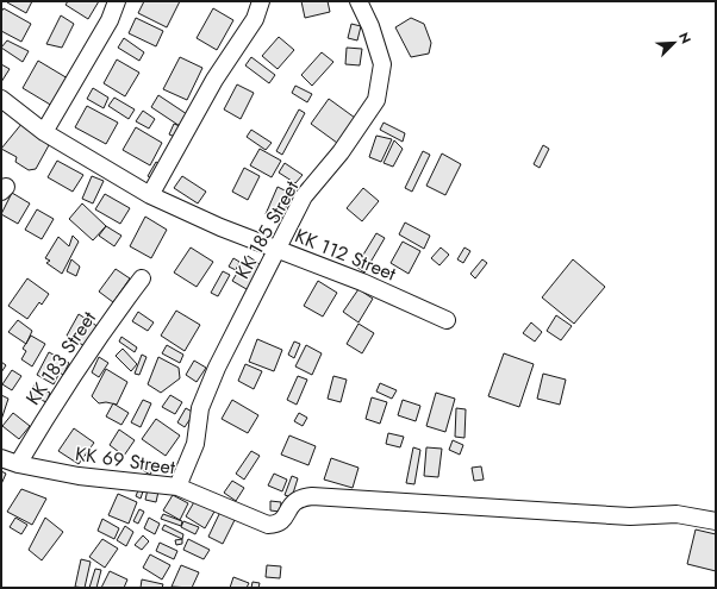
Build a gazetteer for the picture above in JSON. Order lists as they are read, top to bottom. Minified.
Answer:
{"streets":{"street":["KK 185 Street","KK 112 Street","KK 183 Street","KK 69 Street"]},"crossings":[["KK 185 Street","KK 112 Street"],["KK 185 Street","KK 69 Street"],["KK 183 Street","KK 69 Street"]],"north":"top right"}
